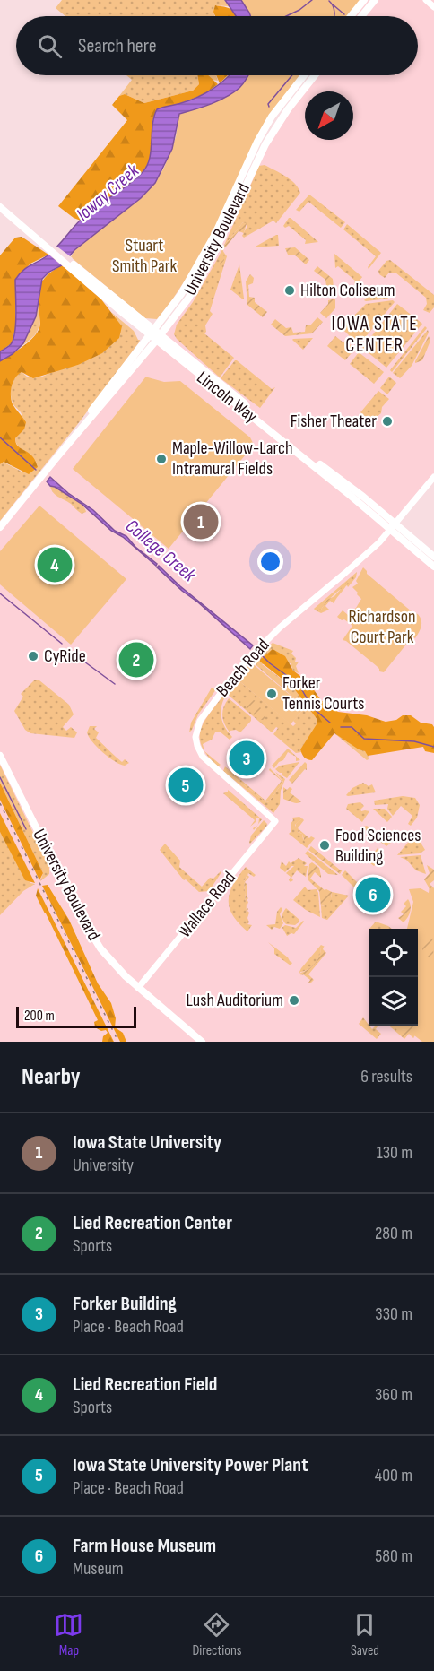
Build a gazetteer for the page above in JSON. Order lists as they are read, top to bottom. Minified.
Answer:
{"streets":{"main road":["University Boulevard","Lincoln Way"],"street":["Beach Road","Wallace Road"]},"crossings":[["University Boulevard","Lincoln Way"],["University Boulevard","Wallace Road"],["Lincoln Way","Beach Road"],["Beach Road","Wallace Road"]],"districts":["IOWA STATE CENTER"],"water":["Ioway Creek","College Creek"],"parks":["Stuart Smith Park","Richardson Court Park"],"places":["Hilton Coliseum","Fisher Theater","Maple-Willow-Larch Intramural Fields","CyRide","Forker Tennis Courts","Food Sciences Building","Lush Auditorium"],"scale_bar":"200 m","north":"bottom left","page":{"search":"Search here","pins":["1","4","2","3","5","6"],"scale":"200 m","heading":["Nearby","6 results"],"list":[{"mark":"1","name":"Iowa State University","note":"University","value":"130 m"},{"mark":"2","name":"Lied Recreation Center","note":"Sports","value":"280 m"},{"mark":"3","name":"Forker Building","note":"Place · Beach Road","value":"330 m"},{"mark":"4","name":"Lied Recreation Field","note":"Sports","value":"360 m"},{"mark":"5","name":"Iowa State University Power Plant","note":"Place · Beach Road","value":"400 m"},{"mark":"6","name":"Farm House Museum","note":"Museum","value":"580 m"}],"nav":["Map","Directions","Saved"]}}
